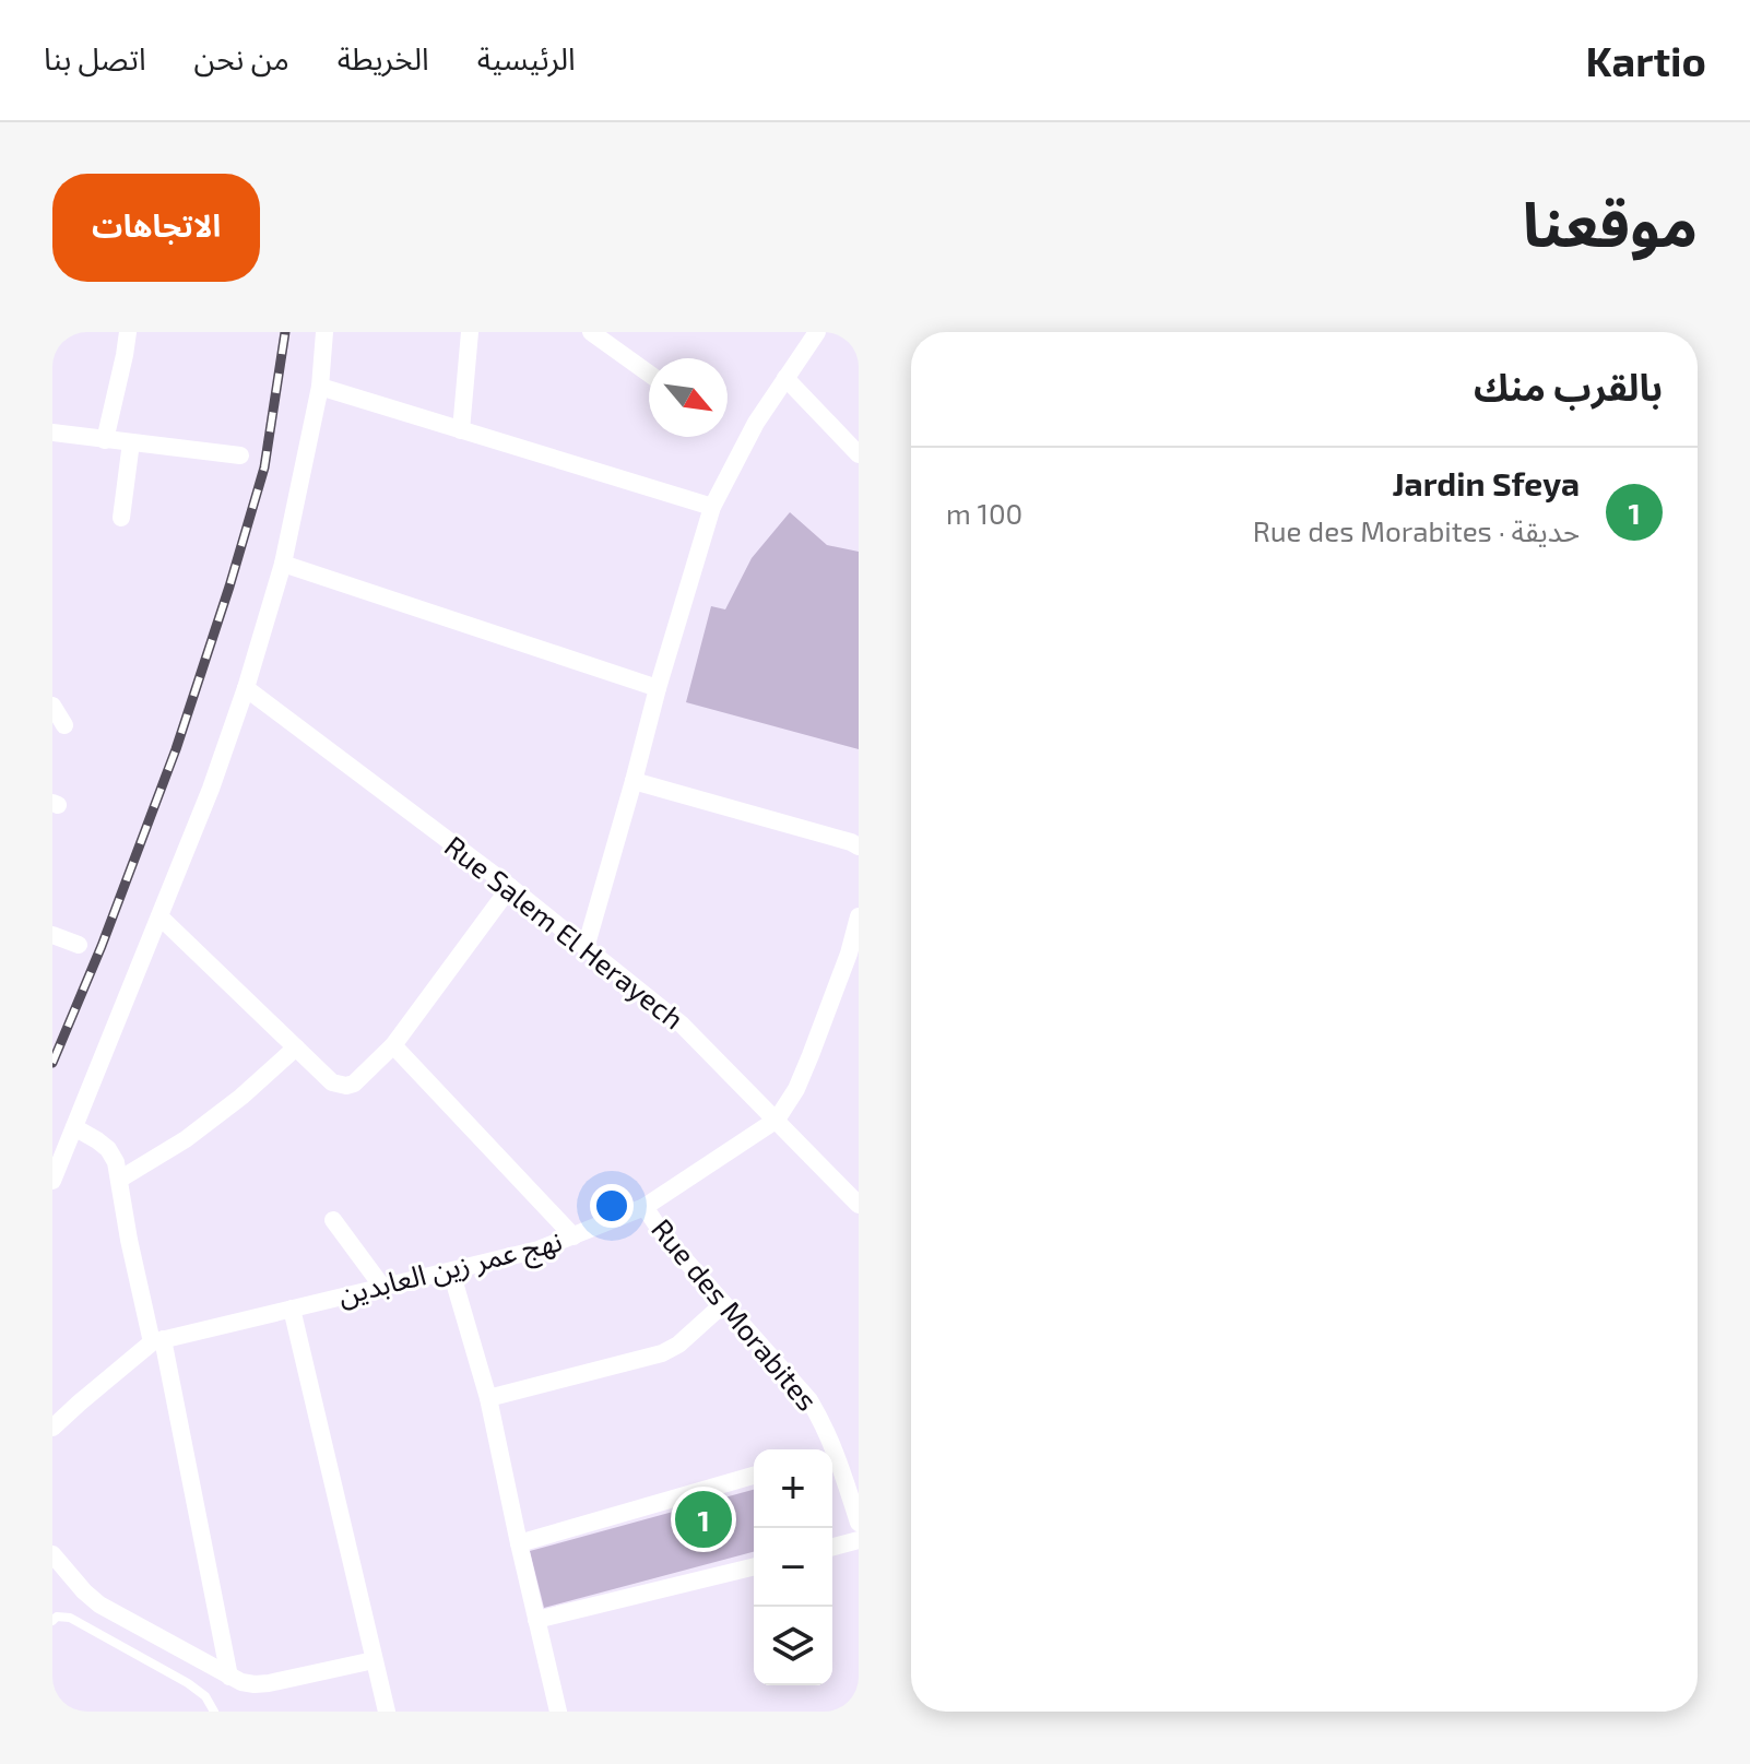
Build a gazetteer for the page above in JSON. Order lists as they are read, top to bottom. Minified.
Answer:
{"streets":{"street":["Rue Salem El Herayech","نهج عمر زين العابدين","Rue des Morabites"]},"crossings":[["Rue Salem El Herayech","نهج عمر زين العابدين"],["نهج عمر زين العابدين","Rue des Morabites"]],"north":"bottom right","page":{"header":"Kartio","nav":["الرئيسية","الخريطة","من نحن","اتصل بنا"],"title":"موقعنا","buttons":"الاتجاهات","heading":"بالقرب منك","list":[{"mark":"1","name":"Jardin Sfeya","note":"حديقة · Rue des Morabites","value":"100 m"}],"map_buttons":["+","−"],"pins":"1"}}
